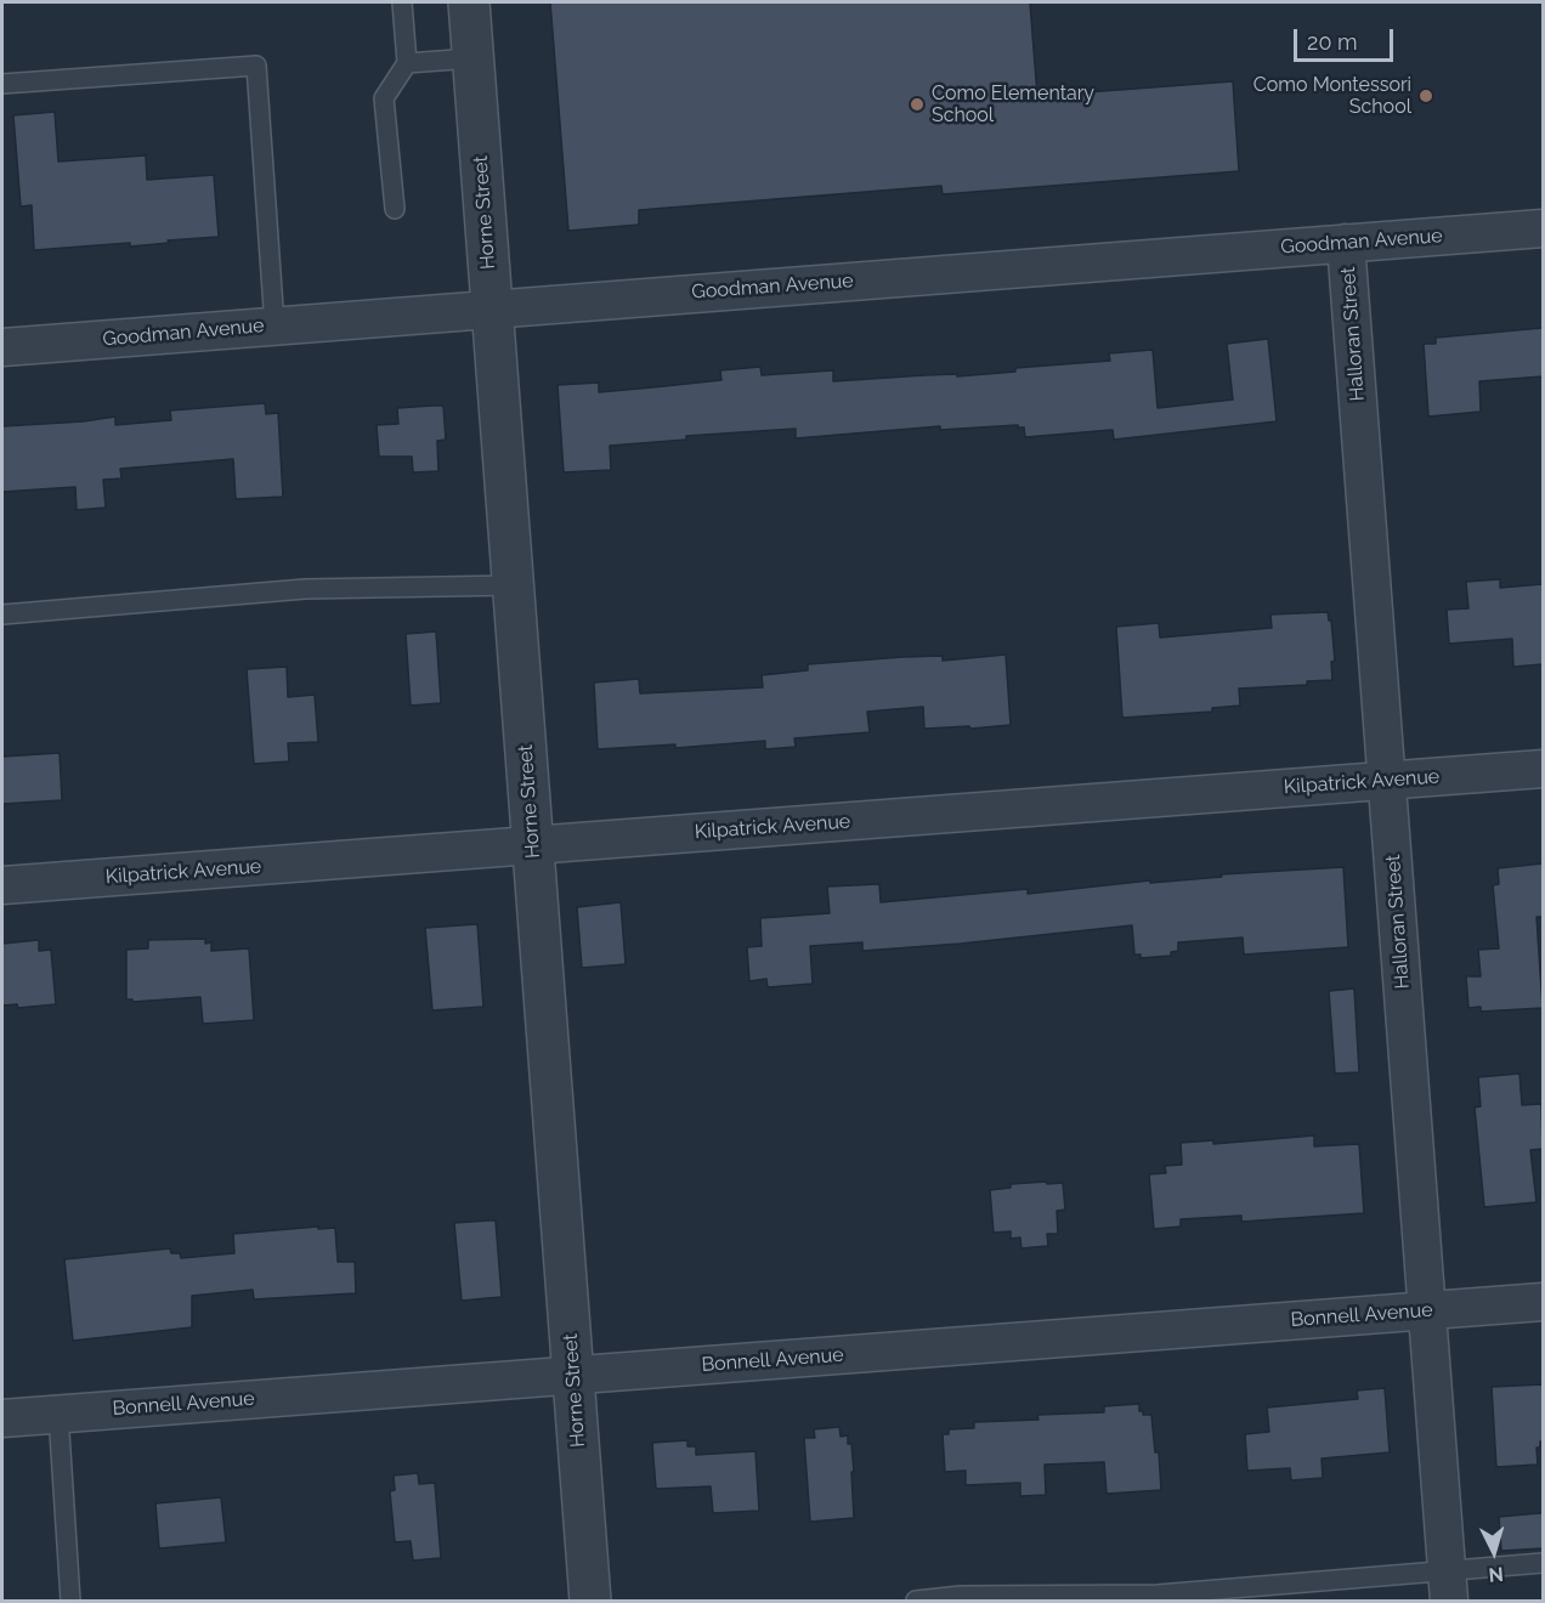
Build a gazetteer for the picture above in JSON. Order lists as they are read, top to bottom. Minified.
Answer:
{"streets":{"street":["Horne Street","Goodman Avenue","Halloran Street","Kilpatrick Avenue","Bonnell Avenue"]},"crossings":[["Horne Street","Goodman Avenue"],["Horne Street","Kilpatrick Avenue"],["Horne Street","Bonnell Avenue"],["Goodman Avenue","Halloran Street"],["Halloran Street","Kilpatrick Avenue"],["Halloran Street","Bonnell Avenue"]],"places":["Como Montessori School","Como Elementary School"],"scale_bar":"20 m","north":"bottom"}
